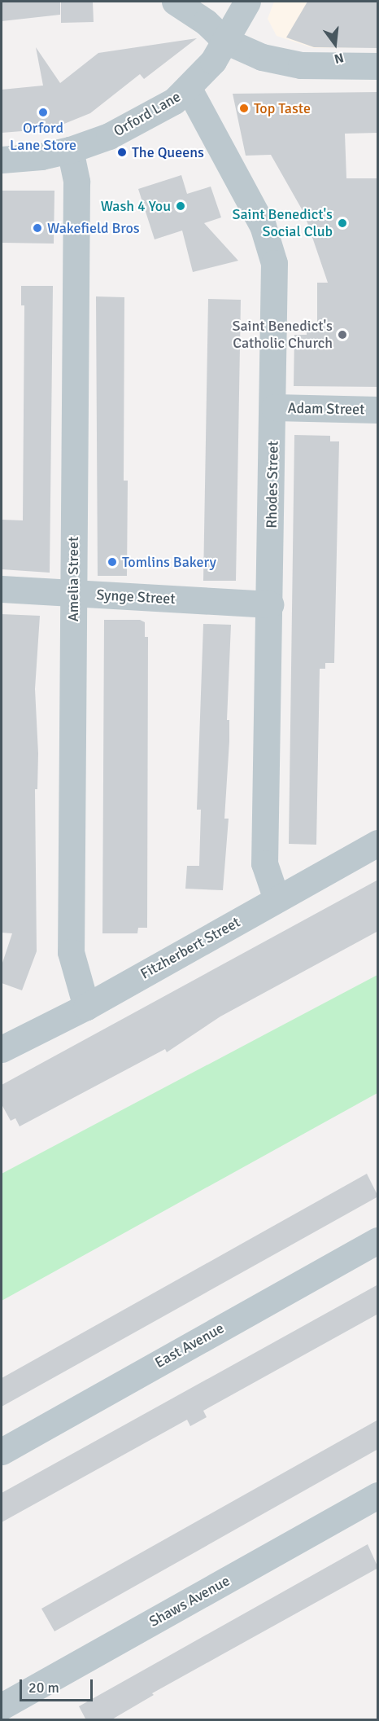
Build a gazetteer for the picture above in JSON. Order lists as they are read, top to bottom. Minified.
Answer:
{"streets":{"street":["Orford Lane","Adam Street","Rhodes Street","Amelia Street","Synge Street","Fitzherbert Street","East Avenue","Shaws Avenue"]},"crossings":[["Orford Lane","Rhodes Street"],["Orford Lane","Amelia Street"],["Adam Street","Rhodes Street"],["Rhodes Street","Synge Street"],["Rhodes Street","Fitzherbert Street"],["Amelia Street","Synge Street"],["Amelia Street","Fitzherbert Street"]],"places":["Top Taste","Orford Lane Store","The Queens","Wash 4 You","Saint Benedict's Social Club","Wakefield Bros","Saint Benedict's Catholic Church","Tomlins Bakery"],"scale_bar":"20 m","north":"bottom"}
